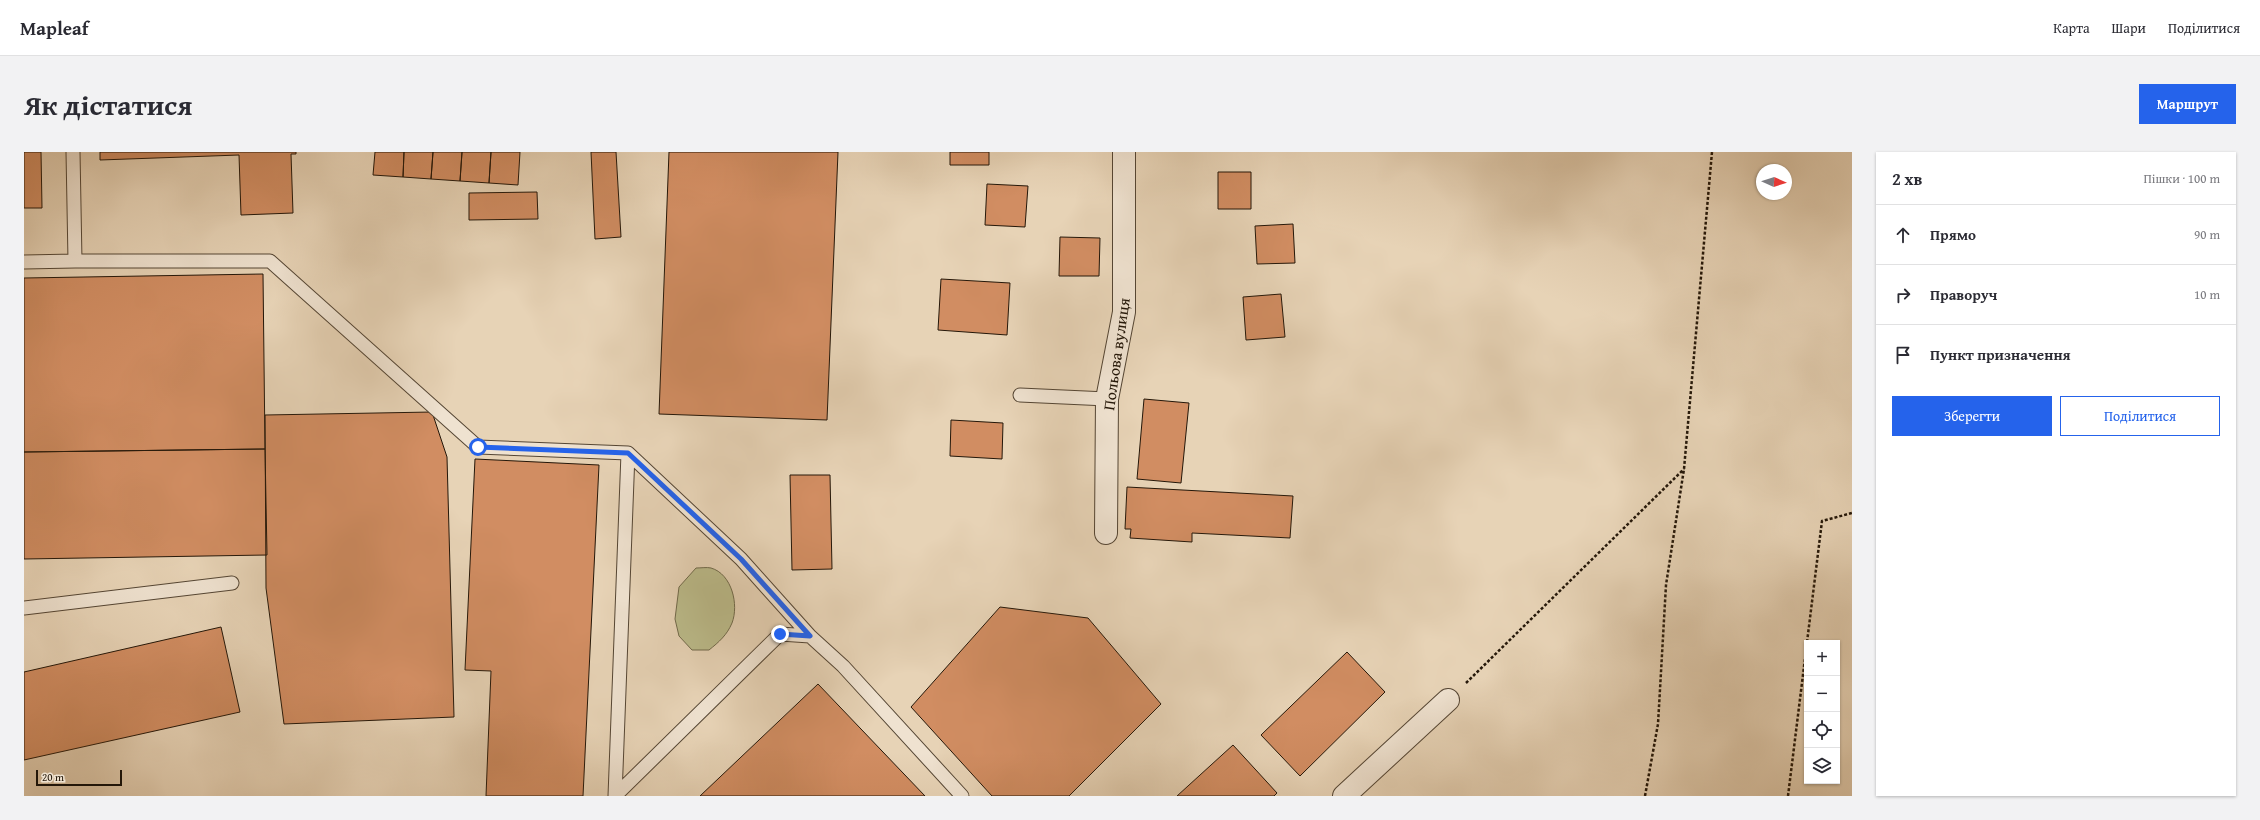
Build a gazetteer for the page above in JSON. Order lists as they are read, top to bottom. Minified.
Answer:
{"streets":{"street":["Польова вулиця"]},"scale_bar":"20 m","north":"right","page":{"header":"Mapleaf","nav":["Карта","Шари","Поділитися"],"title":"Як дістатися","buttons":["Маршрут",["Зберегти","Поділитися"]],"heading":["2 хв","Пішки · 100 m"],"list":[["Прямо","90 m"],["Праворуч","10 m"],"Пункт призначення"],"map_buttons":["+","−"],"scale":"20 m"}}
